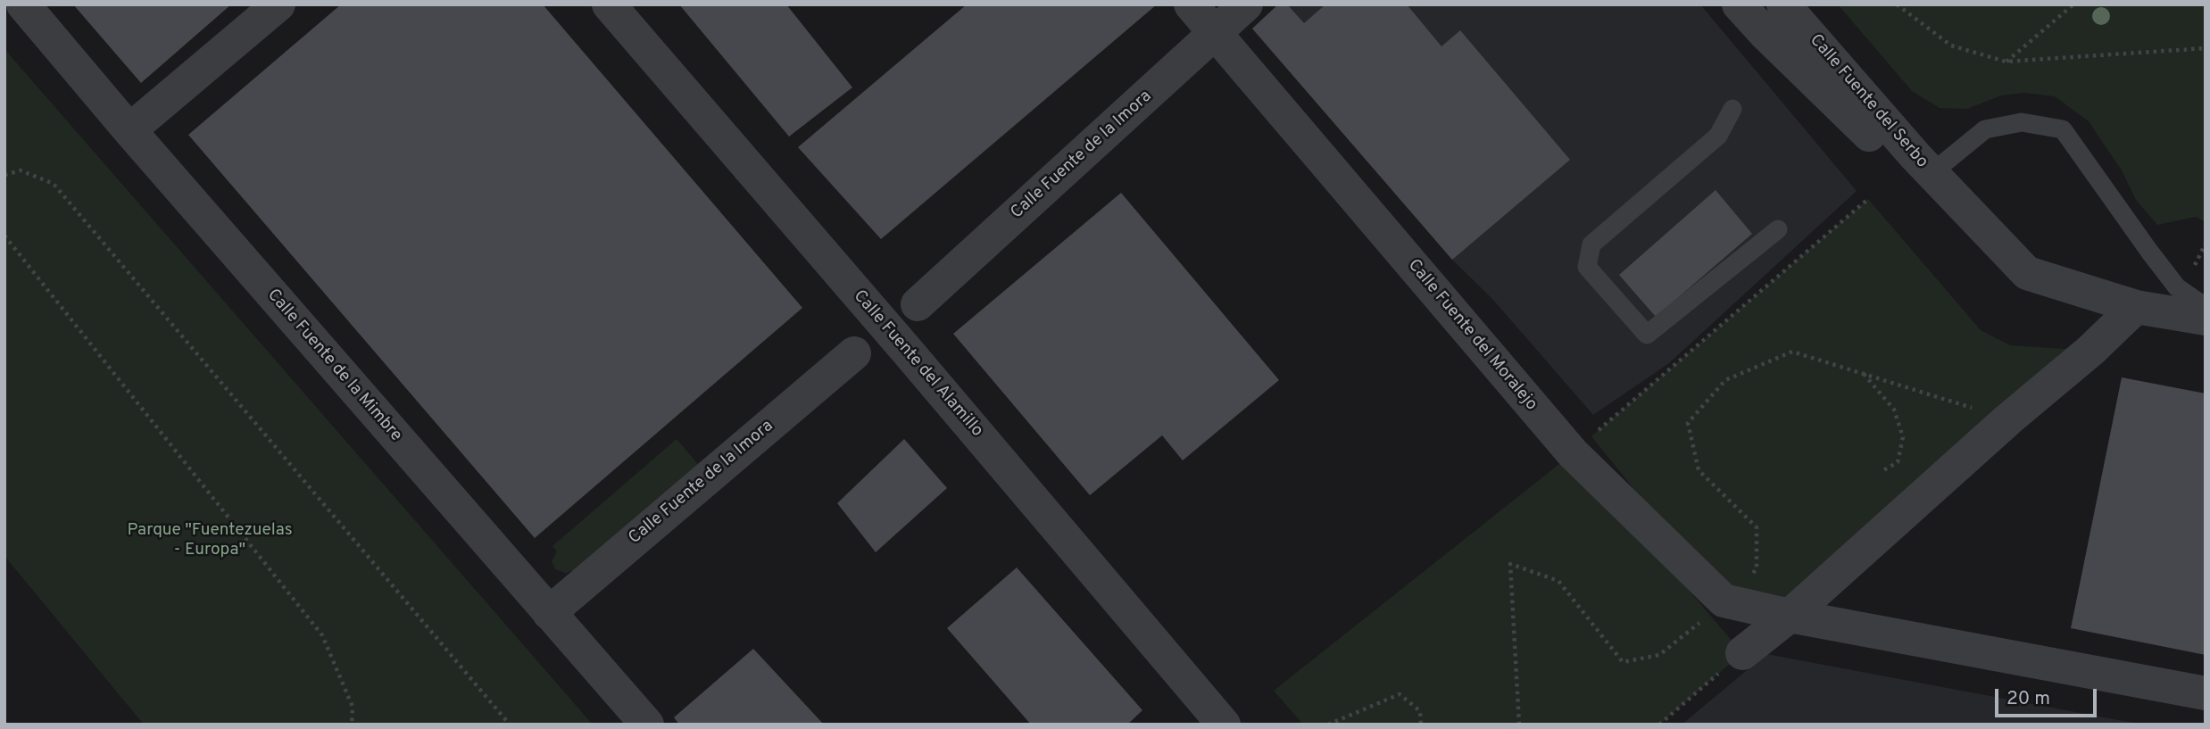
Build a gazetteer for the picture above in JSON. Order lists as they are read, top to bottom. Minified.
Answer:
{"streets":{"street":["Calle Fuente del Serbo","Calle Fuente de la Imora","Calle Fuente del Moralejo","Calle Fuente del Alamillo","Calle Fuente de la Mimbre"]},"crossings":[["Calle Fuente de la Imora","Calle Fuente del Moralejo"],["Calle Fuente de la Imora","Calle Fuente de la Mimbre"]],"parks":["Parque \"Fuentezuelas - Europa\""],"scale_bar":"20 m"}
